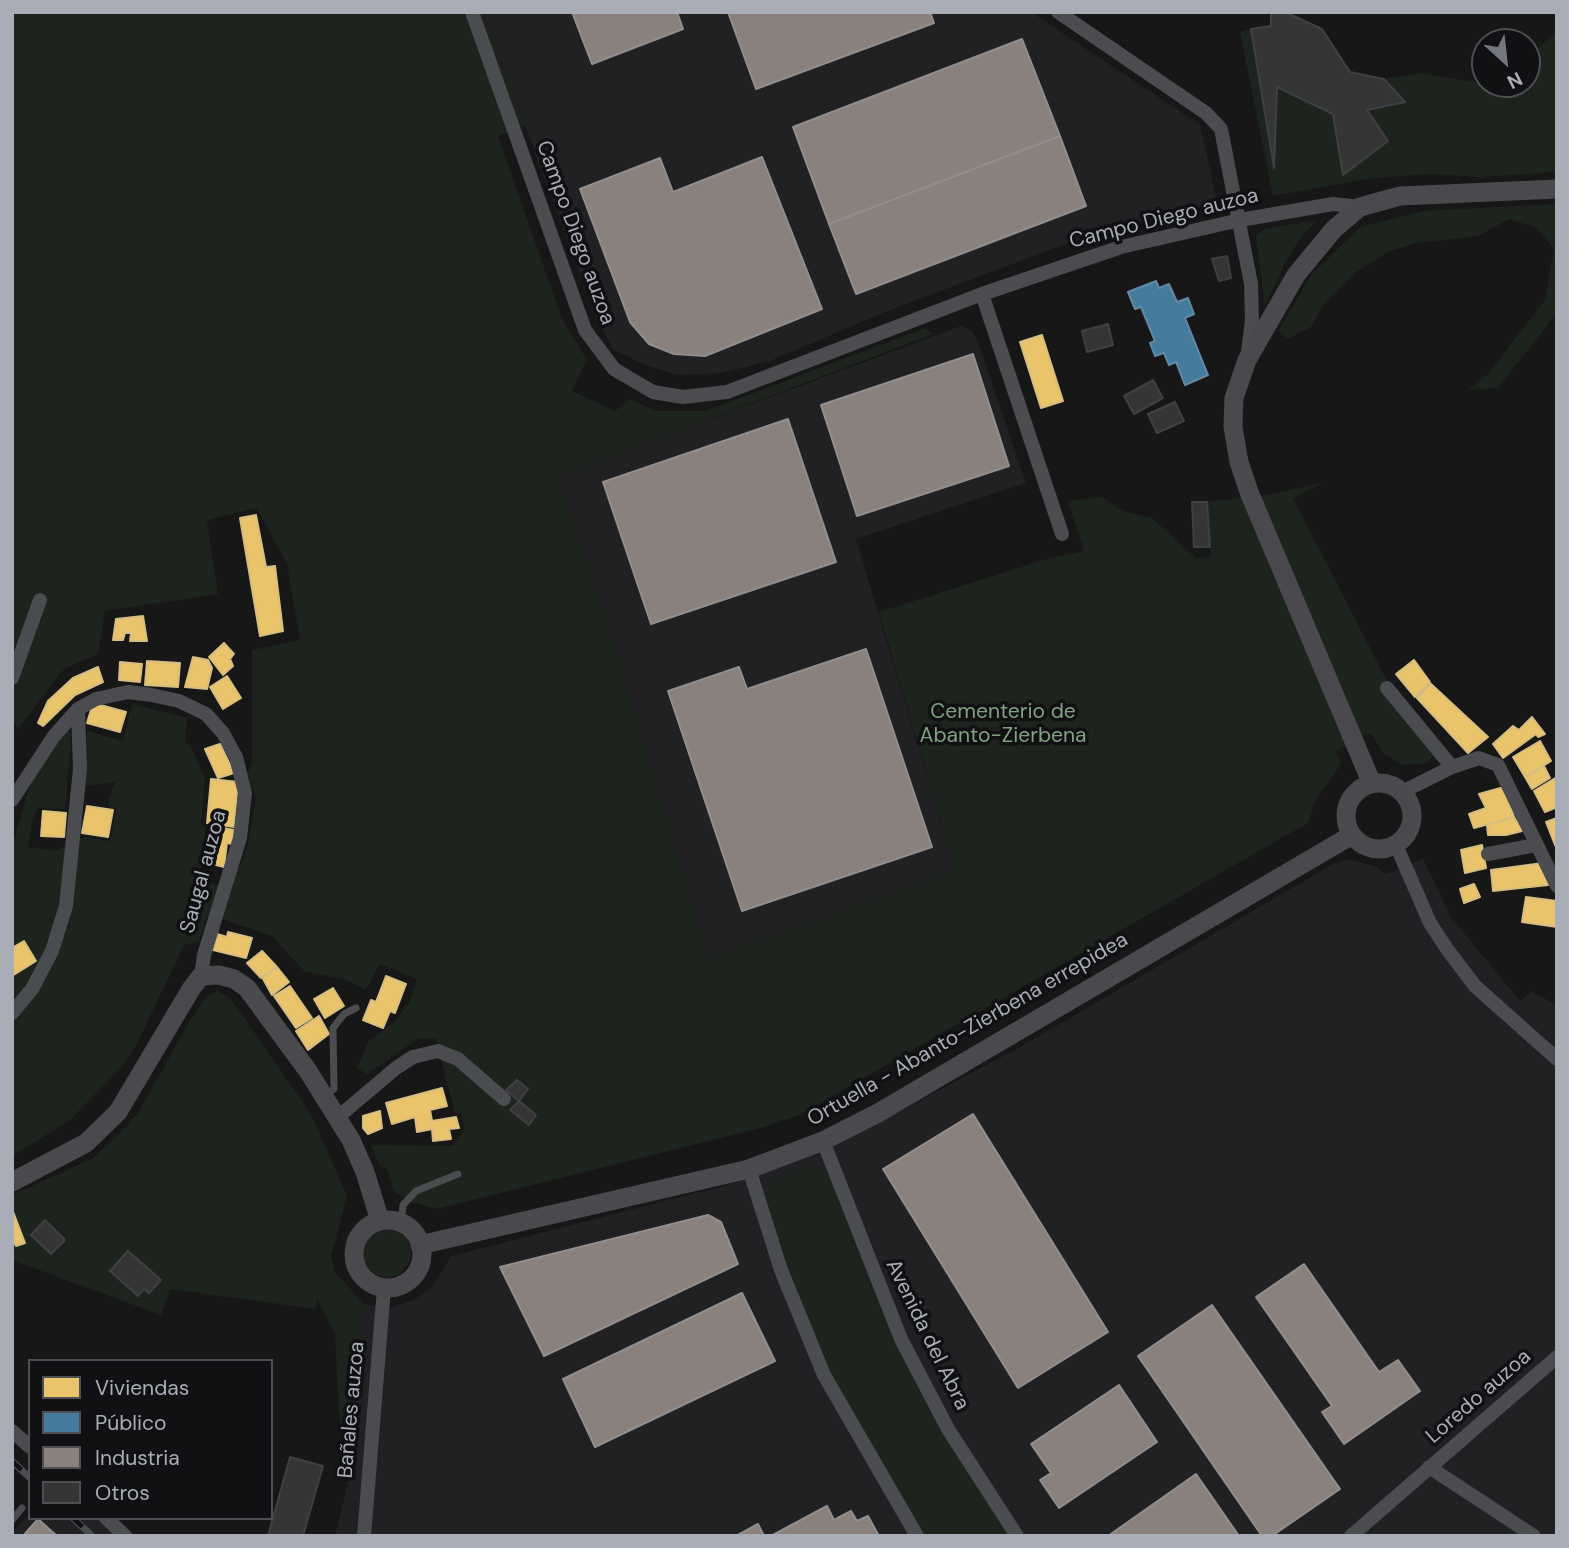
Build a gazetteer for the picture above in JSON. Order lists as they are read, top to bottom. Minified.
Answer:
{"streets":{"street":["Campo Diego auzoa","Saugal auzoa","Ortuella - Abanto-Zierbena errepidea","Avenida del Abra","Loredo auzoa","Bañales auzoa"]},"crossings":[["Ortuella - Abanto-Zierbena errepidea","Avenida del Abra"],["Ortuella - Abanto-Zierbena errepidea","Bañales auzoa"]],"parks":["Cementerio de Abanto-Zierbena"],"legend":["Viviendas","Público","Industria","Otros"],"north":"bottom right"}
